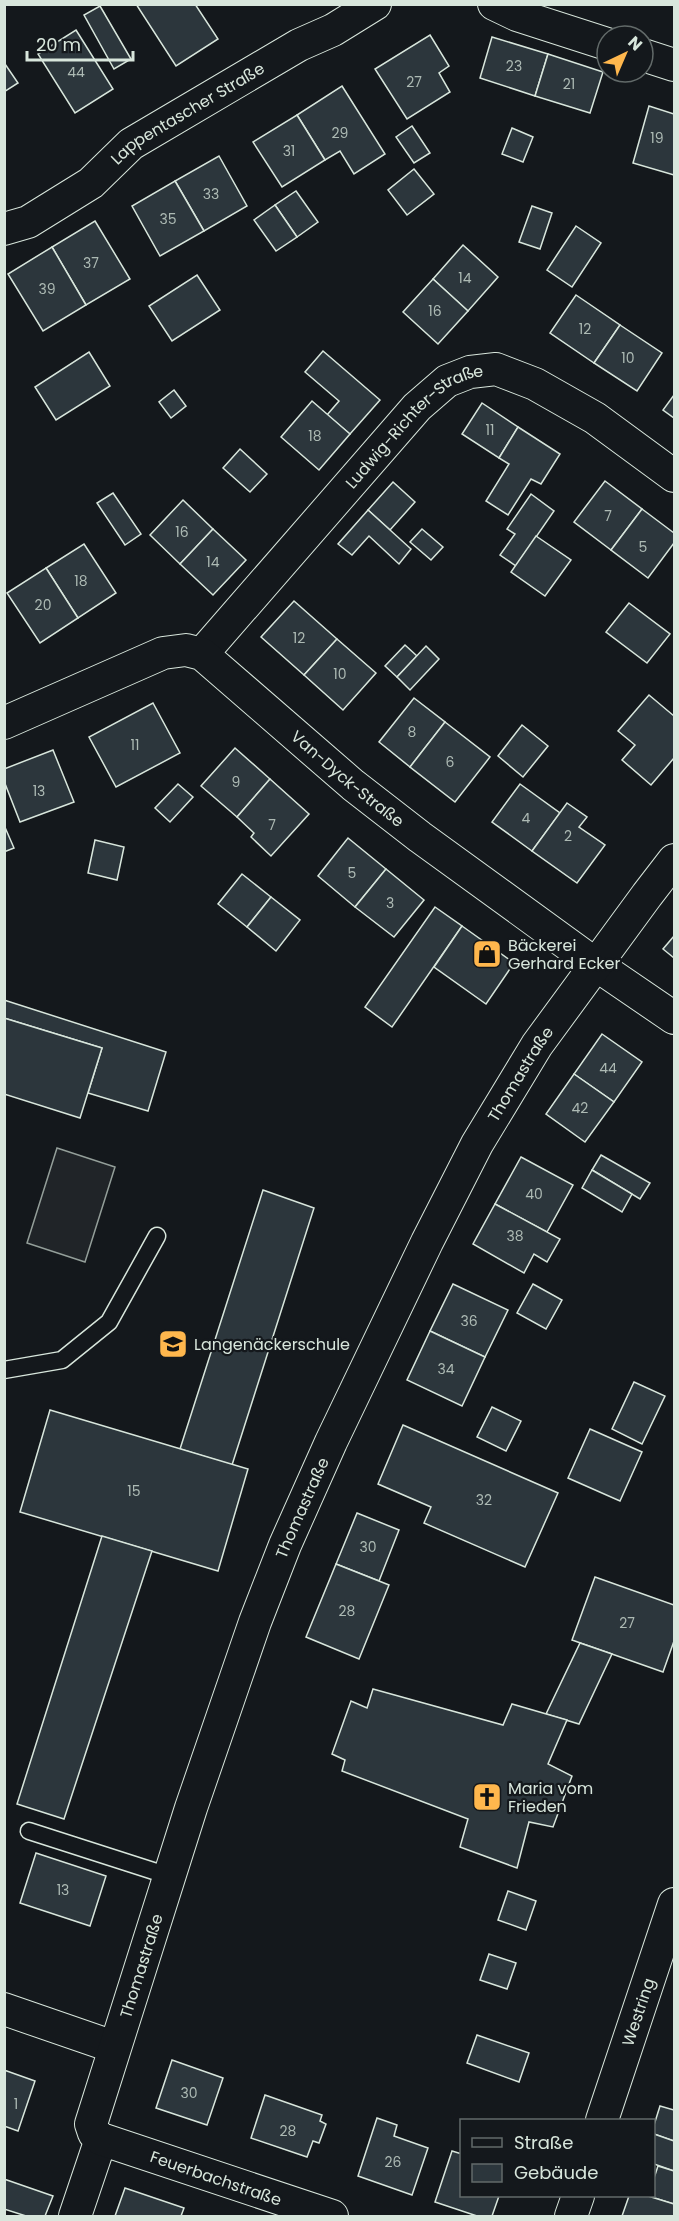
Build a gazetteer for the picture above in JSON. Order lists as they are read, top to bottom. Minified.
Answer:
{"streets":{"street":["Lappentascher Straße","Ludwig-Richter-Straße","Van-Dyck-Straße","Thomastraße","Westring","Feuerbachstraße"]},"crossings":[["Ludwig-Richter-Straße","Van-Dyck-Straße"],["Van-Dyck-Straße","Thomastraße"],["Thomastraße","Feuerbachstraße"]],"places":{"shop":["Bäckerei Gerhard Ecker"],"school or university":["Langenäckerschule"],"church":["Maria vom Frieden"]},"house_numbers":["23","44","27","21","29","19","31","33","35","37","14","39","16","12","10","11","18","7","16","5","14","18","20","12","10","8","11","6","9","13","4","7","2","5","3","44","42","40","38","36","34","15","32","30","28","27","13","30","1","28","26"],"legend":["Straße","Gebäude"],"scale_bar":"20 m","north":"top right"}
